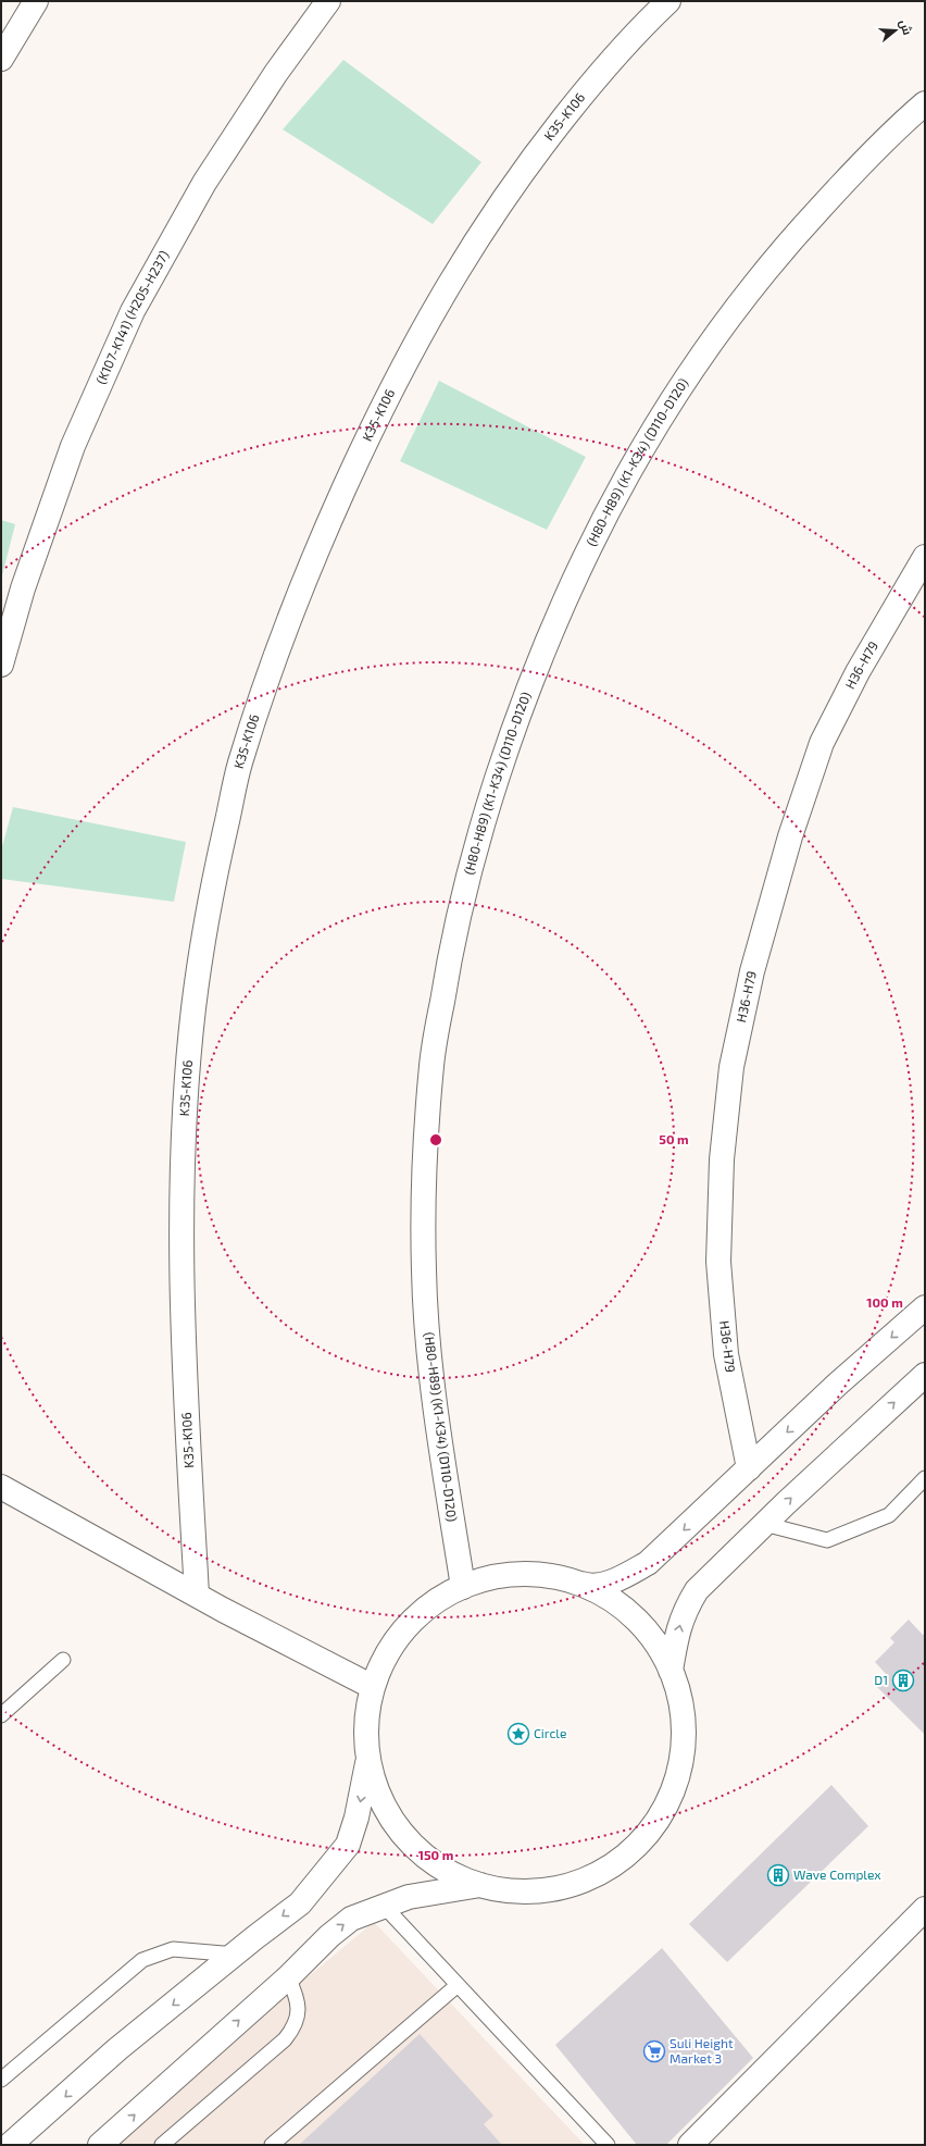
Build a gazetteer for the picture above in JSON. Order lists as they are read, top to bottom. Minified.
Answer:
{"streets":{"street":["K35-K106","(K107-K141) (H205-H237)","(H80-H89) (K1-K34) (D110-D120)","H36-H79"]},"places":{"building":["D1","Wave Complex"],"place":["Circle"],"supermarket":["Suli Height Market 3"]},"north":"right","rings":["50 m","100 m","150 m"]}
